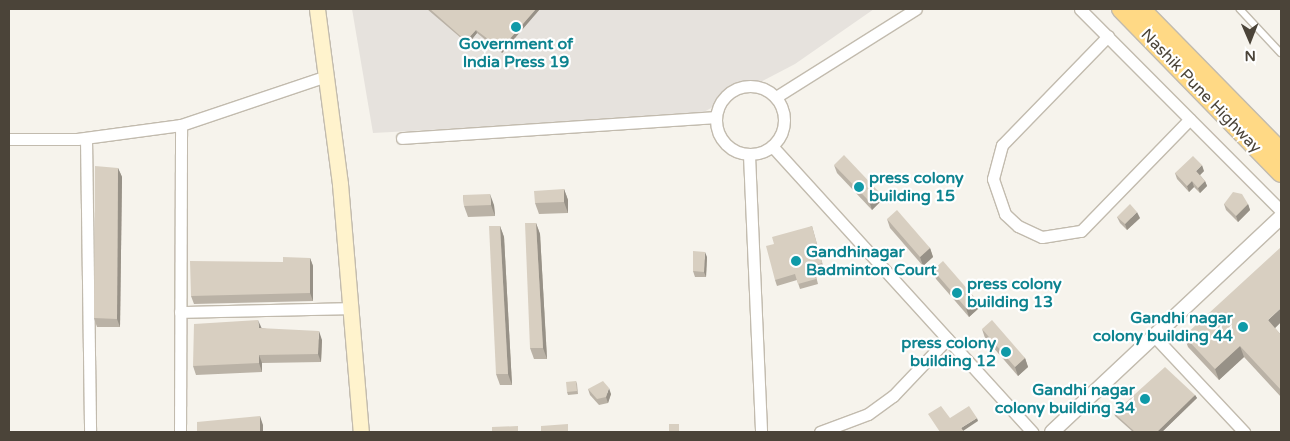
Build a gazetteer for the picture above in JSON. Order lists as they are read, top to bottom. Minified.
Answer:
{"streets":{"highway":["Nashik Pune Highway"]},"places":["Government of India Press 19","press colony building 15","Gandhinagar Badminton Court","press colony building 13","Gandhi nagar colony building 44","press colony building 12","Gandhi nagar colony building 34"],"north":"bottom"}
